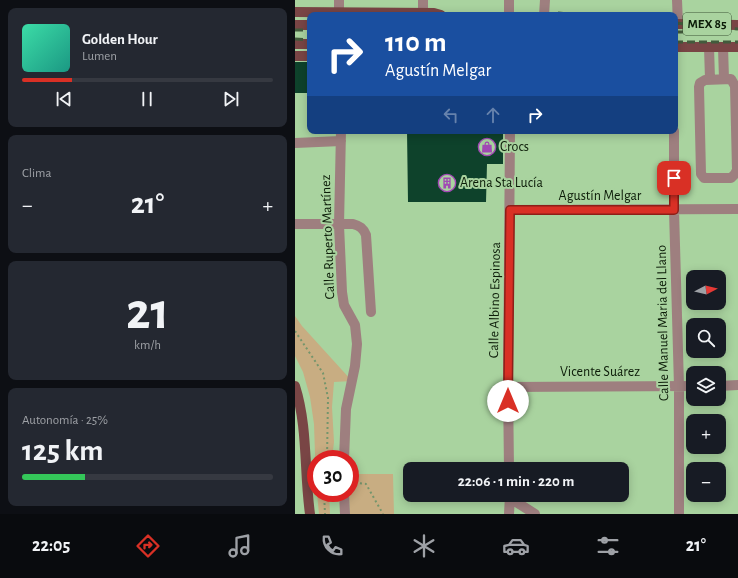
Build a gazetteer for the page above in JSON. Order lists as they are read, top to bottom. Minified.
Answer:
{"streets":{"main road":["MEX 85"],"street":["Agustín Melgar","Calle Ruperto Martínez","Calle Albino Espinosa","Calle Manuel Maria del Llano","Vicente Suárez"]},"crossings":[["Agustín Melgar","Calle Albino Espinosa"],["Agustín Melgar","Calle Manuel Maria del Llano"],["Calle Albino Espinosa","Vicente Suárez"],["Calle Manuel Maria del Llano","Vicente Suárez"]],"places":{"shop":["Crocs"],"building":["Arena Sta Lucía"]},"north":"right","page":{"turn":["110 m","Agustín Melgar"],"song":["Golden Hour","Lumen"],"tile":["Clima",["21","km/h"],["Autonomía · 25%","125 km"]],"heat":["−","21°","+"],"map_buttons":["+","−"],"limit":"30","trip":"22:06 · 1 min · 220 m","tabs":["22:05","21°"]}}
